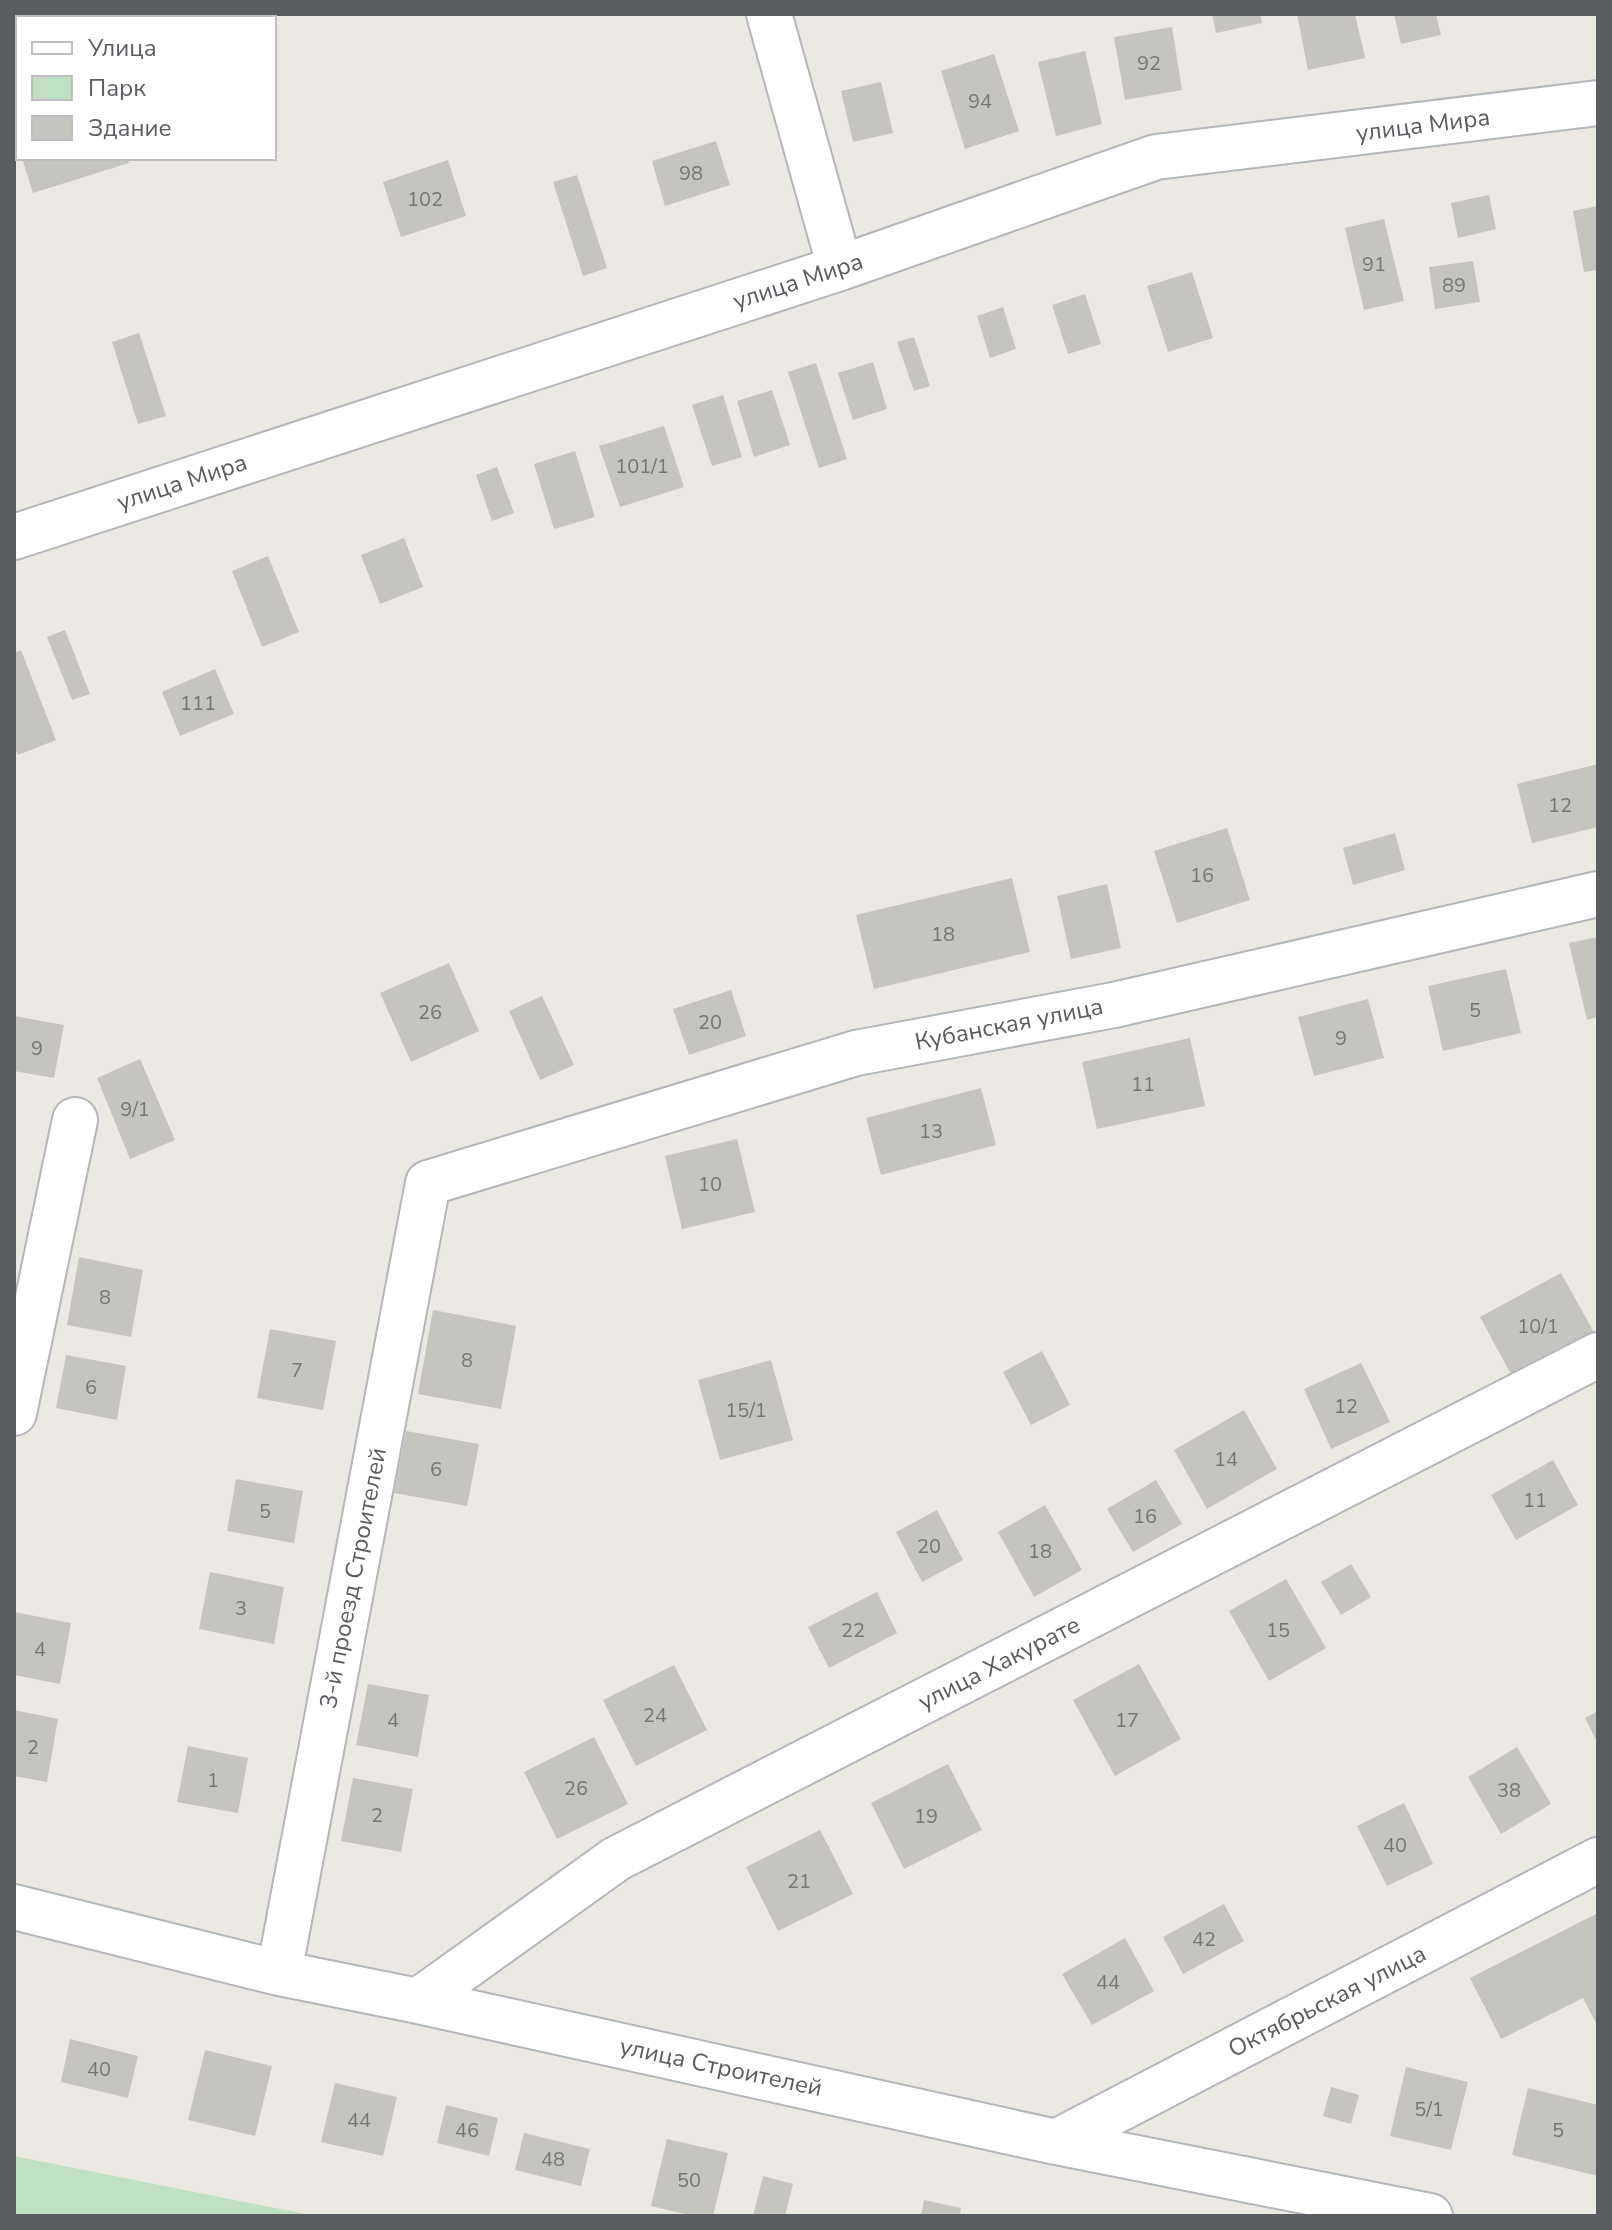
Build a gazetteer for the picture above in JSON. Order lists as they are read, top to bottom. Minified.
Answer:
{"streets":{"street":["улица Мира","Кубанская улица","3-й проезд Строителей","улица Хакурате","Октябрьская улица","улица Строителей"]},"crossings":[["Кубанская улица","3-й проезд Строителей"],["3-й проезд Строителей","улица Строителей"],["улица Хакурате","улица Строителей"],["Октябрьская улица","улица Строителей"]],"house_numbers":["92","94","98","102","91","89","101/1","111","12","16","18","5","26","20","9","9","11","9/1","13","10","8","10/1","8","7","6","12","15/1","14","6","11","5","16","20","18","3","22","15","4","24","4","17","2","1","26","38","2","19","40","21","42","44","40","5/1","44","46","5","48","50"],"legend":["Улица","Парк","Здание"]}
